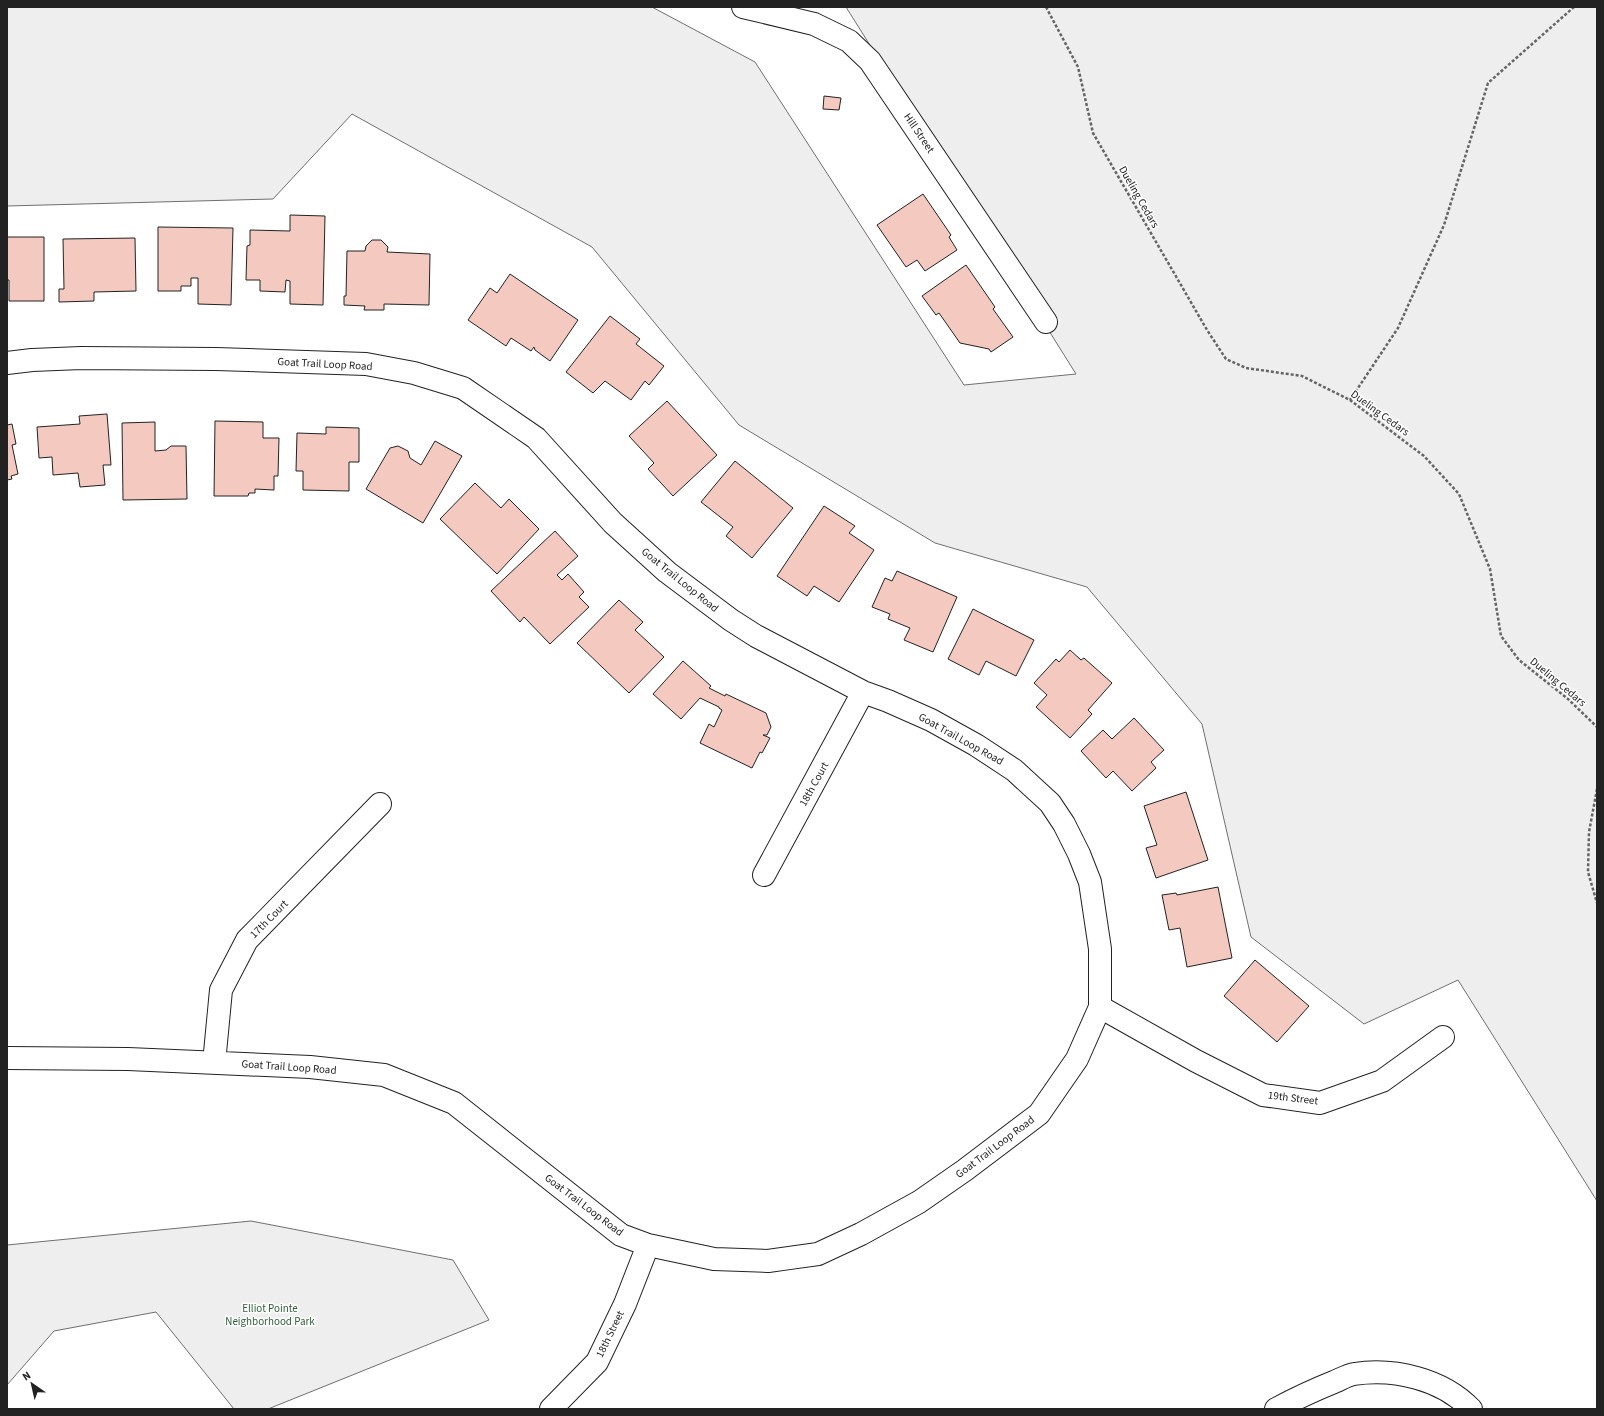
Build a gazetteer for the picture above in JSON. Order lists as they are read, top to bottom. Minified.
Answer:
{"streets":{"street":["Hill Street","Goat Trail Loop Road","18th Court","17th Court","19th Street","18th Street"],"path":["Dueling Cedars"]},"crossings":[["Goat Trail Loop Road","18th Court"],["Goat Trail Loop Road","17th Court"],["Goat Trail Loop Road","19th Street"],["Goat Trail Loop Road","18th Street"]],"parks":["Elliot Pointe Neighborhood Park"],"north":"top left"}
